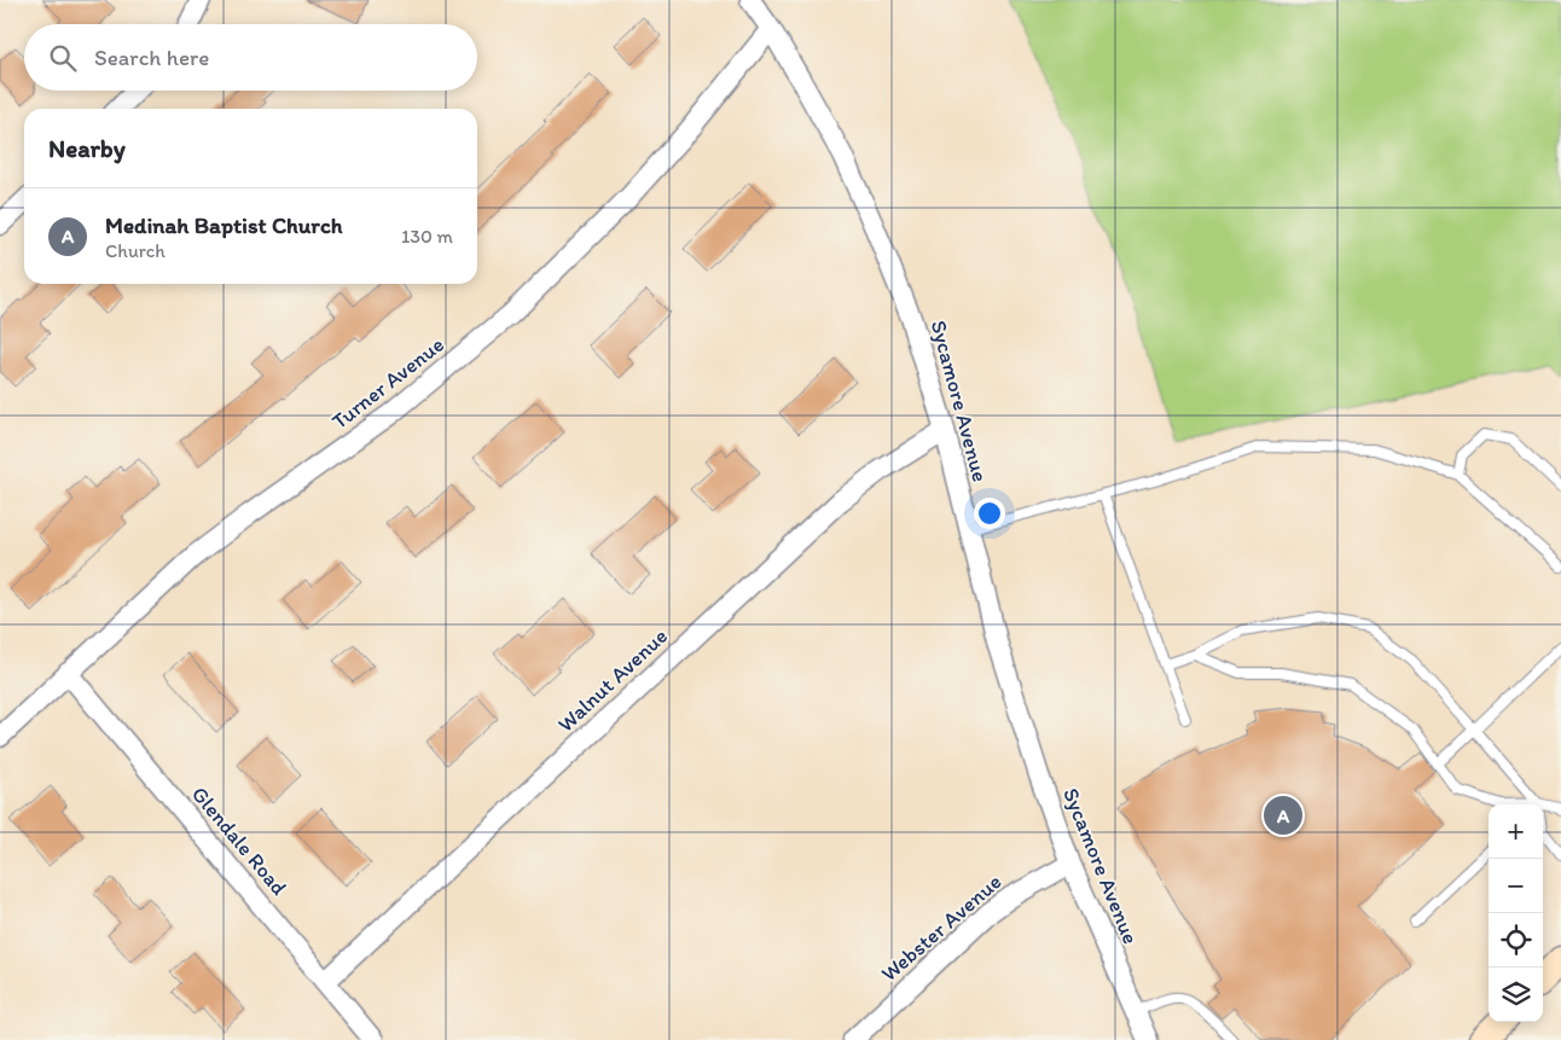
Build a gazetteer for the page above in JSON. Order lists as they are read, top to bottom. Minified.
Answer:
{"streets":{"street":["Turner Avenue","Sycamore Avenue","Walnut Avenue","Glendale Road","Webster Avenue"]},"crossings":[["Turner Avenue","Sycamore Avenue"],["Turner Avenue","Glendale Road"],["Sycamore Avenue","Walnut Avenue"],["Sycamore Avenue","Webster Avenue"],["Walnut Avenue","Glendale Road"]],"page":{"search":"Search here","heading":"Nearby","list":[{"mark":"A","name":"Medinah Baptist Church","note":"Church","value":"130 m"}],"pins":"A","map_buttons":["+","−"]}}
